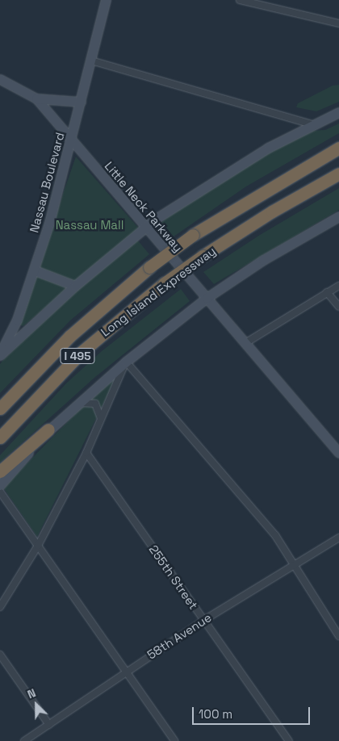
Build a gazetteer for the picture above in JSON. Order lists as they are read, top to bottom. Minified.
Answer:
{"streets":{"highway":["Long Island Expressway","I 495"],"main road":["Nassau Boulevard","Little Neck Parkway"],"street":["255th Street","58th Avenue"]},"crossings":[["Nassau Boulevard","Little Neck Parkway"],["255th Street","58th Avenue"]],"parks":["Nassau Mall"],"scale_bar":"100 m","north":"top left"}
